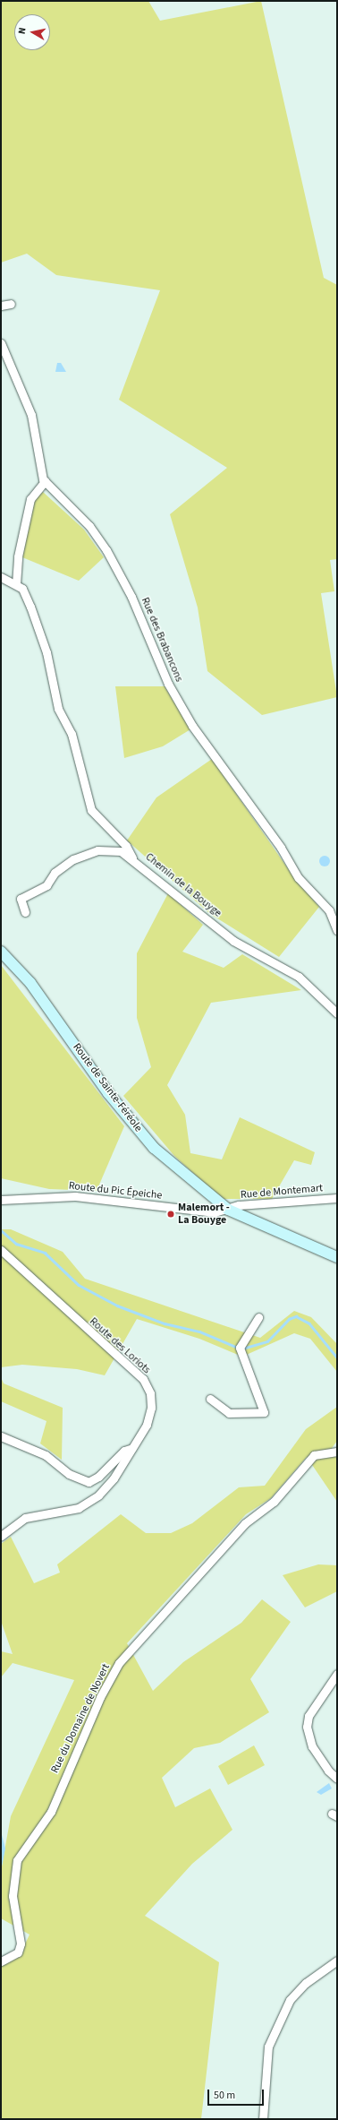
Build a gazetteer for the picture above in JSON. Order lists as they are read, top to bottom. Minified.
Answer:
{"streets":{"main road":["Route de Sainte-Féréole"],"street":["Rue des Brabancons","Chemin de la Bouyge","Route du Pic Épeiche","Rue de Montemart","Route des Loriots","Rue du Domaine de Novert"]},"crossings":[["Route de Sainte-Féréole","Route du Pic Épeiche"],["Route de Sainte-Féréole","Rue de Montemart"],["Route du Pic Épeiche","Rue de Montemart"]],"places":["Malemort - La Bouyge"],"scale_bar":"50 m","north":"left"}
